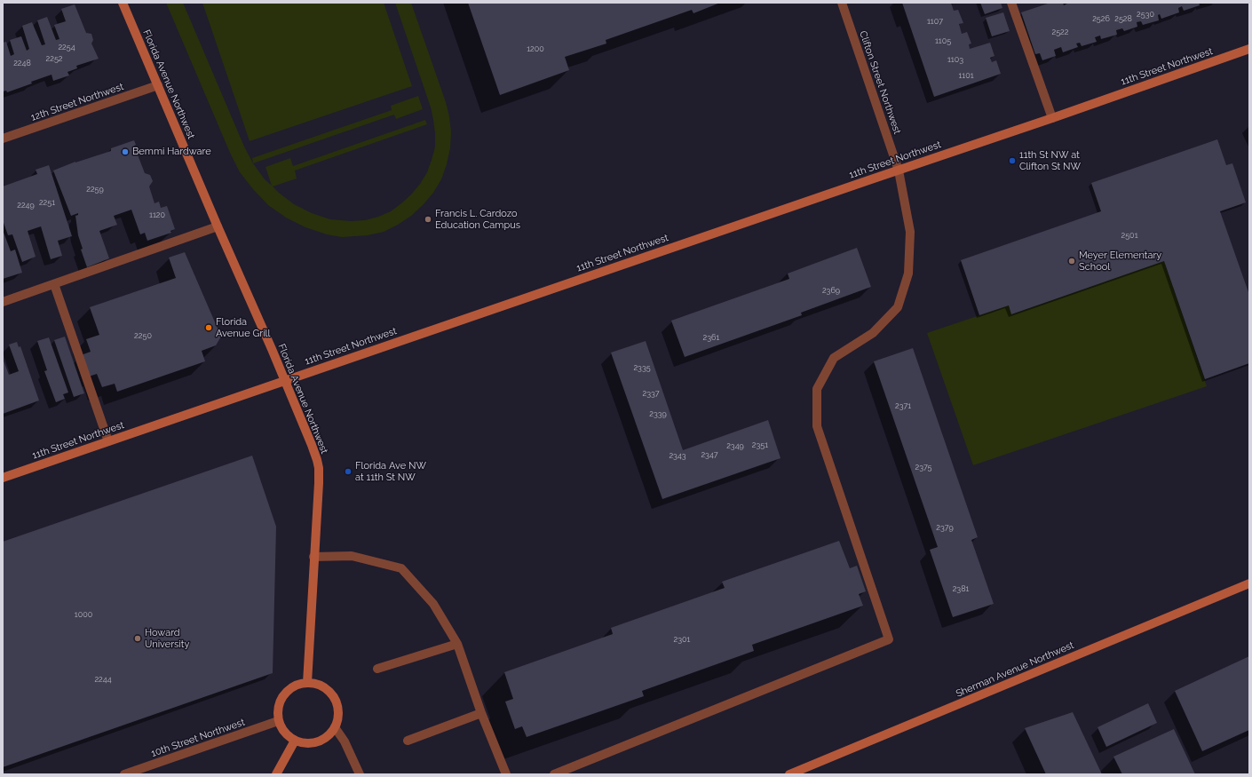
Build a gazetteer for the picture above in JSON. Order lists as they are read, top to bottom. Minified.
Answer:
{"streets":{"main road":["11th Street Northwest","Florida Avenue Northwest","Sherman Avenue Northwest"],"street":["Clifton Street Northwest","12th Street Northwest","10th Street Northwest"]},"crossings":[["11th Street Northwest","Clifton Street Northwest"],["11th Street Northwest","Florida Avenue Northwest"],["Florida Avenue Northwest","12th Street Northwest"],["Florida Avenue Northwest","10th Street Northwest"]],"places":["Bemmi Hardware","11th St NW at Clifton St NW","Francis L. Cardozo Education Campus","Meyer Elementary School","Florida Avenue Grill","Florida Ave NW at 11th St NW","Howard University"],"house_numbers":["2530","2526","2528","1107","2522","1105","2254","1200","2252","1103","2248","1101","2259","2251","2249","1120","2501","2369","2250","2361","2335","2337","2371","2339","2351","2349","2347","2343","2375","2379","2381","1000","2301","2244"]}
